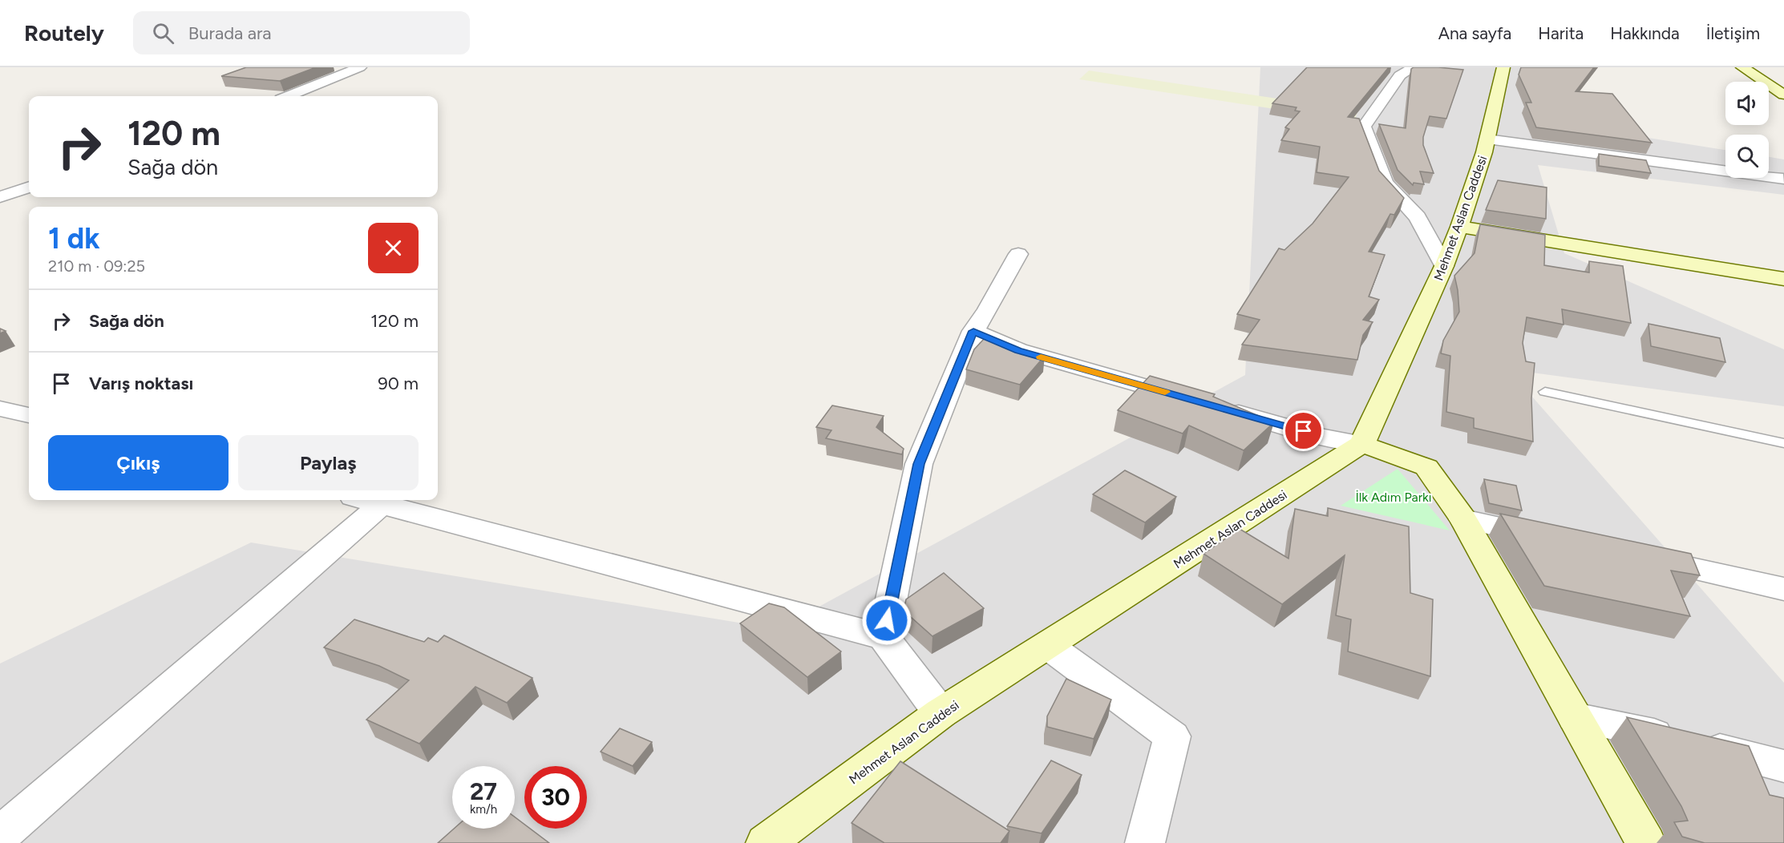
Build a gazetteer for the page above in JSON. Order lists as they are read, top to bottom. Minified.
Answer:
{"streets":{"street":["Mehmet Aslan Caddesi"]},"parks":["İlk Adım Parkı"],"page":{"header":"Routely","search":"Burada ara","nav":["Ana sayfa","Harita","Hakkında","İletişim"],"turn":["120 m","Sağa dön"],"heading":["1 dk","210 m · 09:25"],"list":[{"name":"Sağa dön","value":"120 m"},{"name":"Varış noktası","value":"90 m"}],"buttons":["Çıkış","Paylaş"],"speed":"27 km/h","limit":"30"}}
